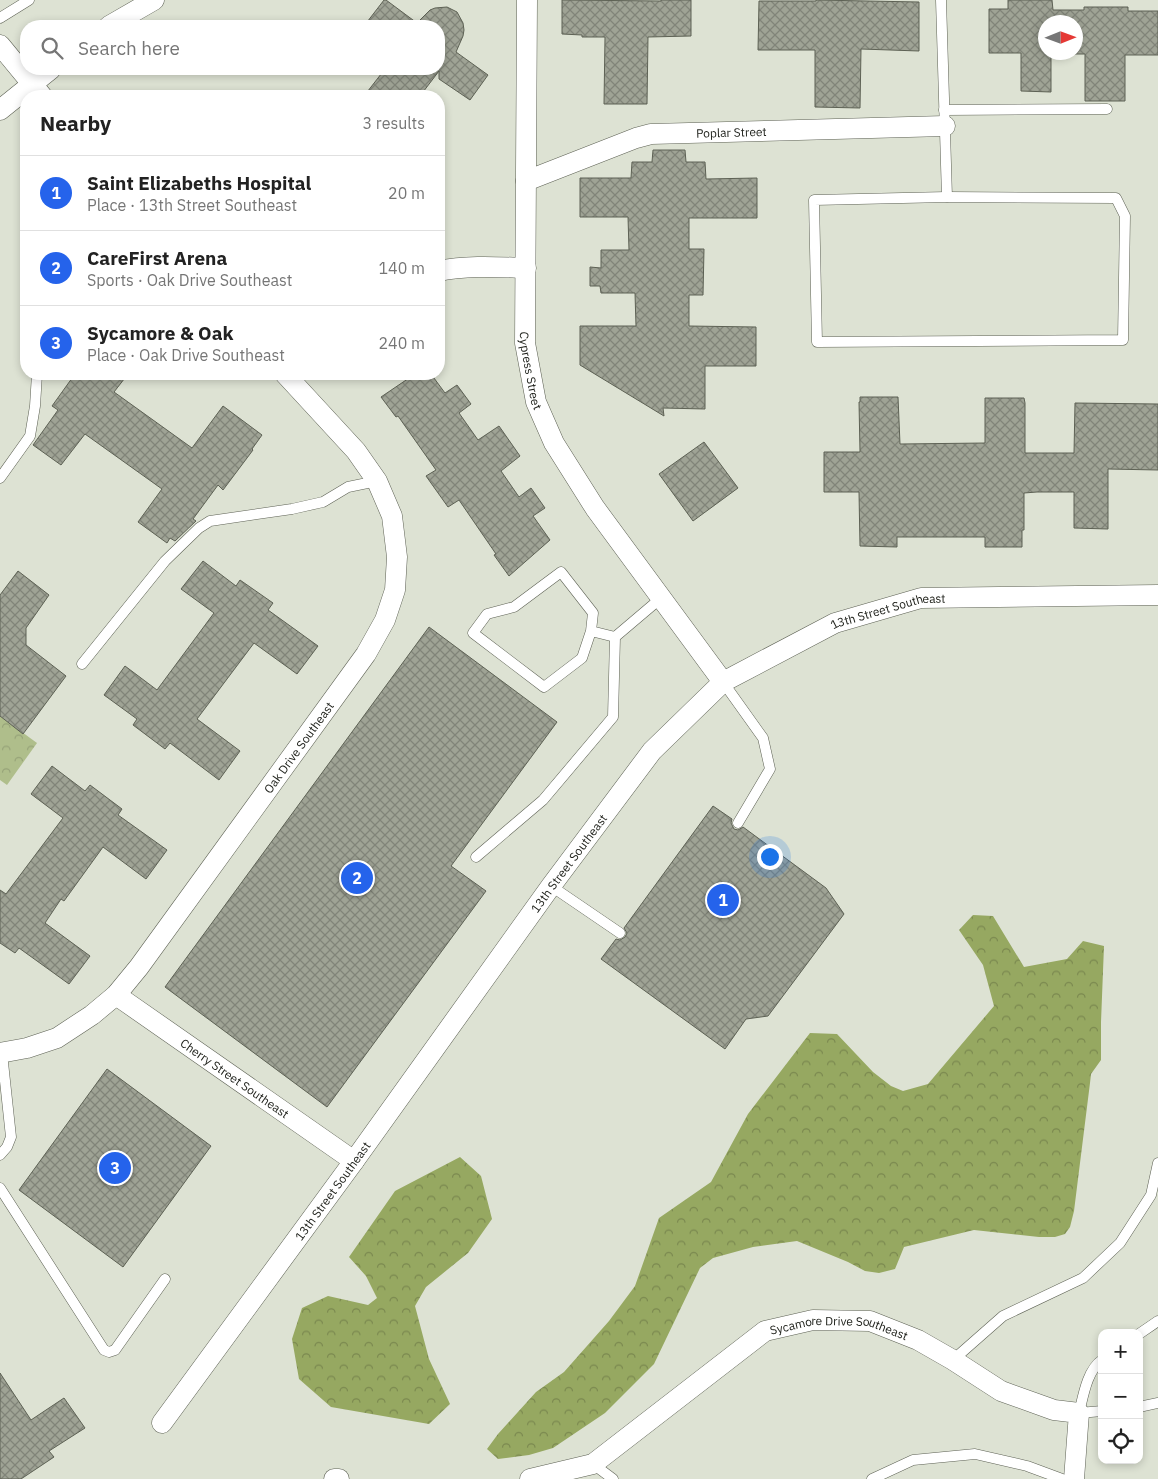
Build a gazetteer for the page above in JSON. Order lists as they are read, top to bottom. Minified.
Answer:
{"streets":{"street":["Poplar Street","Cypress Street","13th Street Southeast","Oak Drive Southeast","Cherry Street Southeast","Sycamore Drive Southeast"]},"crossings":[["Poplar Street","Cypress Street"],["Cypress Street","13th Street Southeast"],["13th Street Southeast","Cherry Street Southeast"],["Oak Drive Southeast","Cherry Street Southeast"]],"north":"right","page":{"search":"Search here","heading":["Nearby","3 results"],"list":[{"mark":"1","name":"Saint Elizabeths Hospital","note":"Place · 13th Street Southeast","value":"20 m"},{"mark":"2","name":"CareFirst Arena","note":"Sports · Oak Drive Southeast","value":"140 m"},{"mark":"3","name":"Sycamore & Oak","note":"Place · Oak Drive Southeast","value":"240 m"}],"pins":["2","1","3"],"map_buttons":["+","−"]}}
